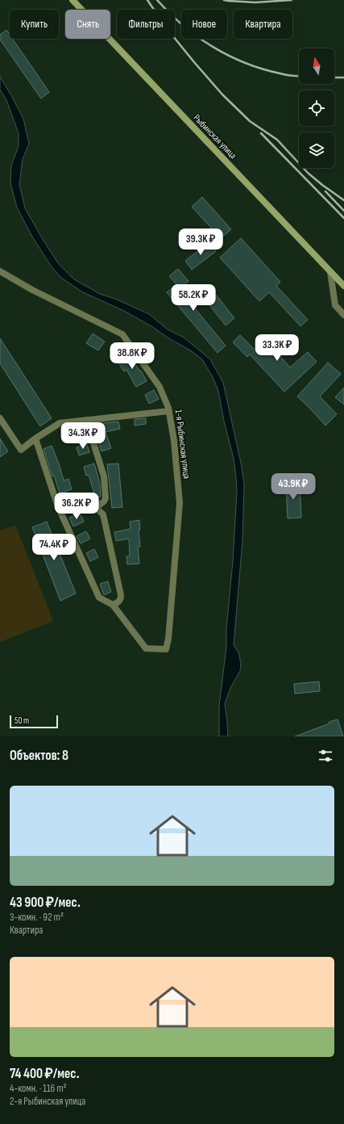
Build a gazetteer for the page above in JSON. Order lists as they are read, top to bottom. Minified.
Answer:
{"streets":{"main road":["Рыбинская улица"],"street":["1-я Рыбинская улица"]},"scale_bar":"50 m","north":"top","page":{"chip":["Купить","Снять","Фильтры","Новое","Квартира"],"price":["39.3K ₽","58.2K ₽","33.3K ₽","38.8K ₽","34.3K ₽","43.9K ₽","36.2K ₽","74.4K ₽"],"scale":"50 m","heading":"Объектов: 8","list":[{"name":"43 900 ₽/мес.","note":"3-комн. · 92 m² · Квартира"},{"name":"74 400 ₽/мес.","note":"4-комн. · 116 m² · 2-я Рыбинская улица"}]}}
